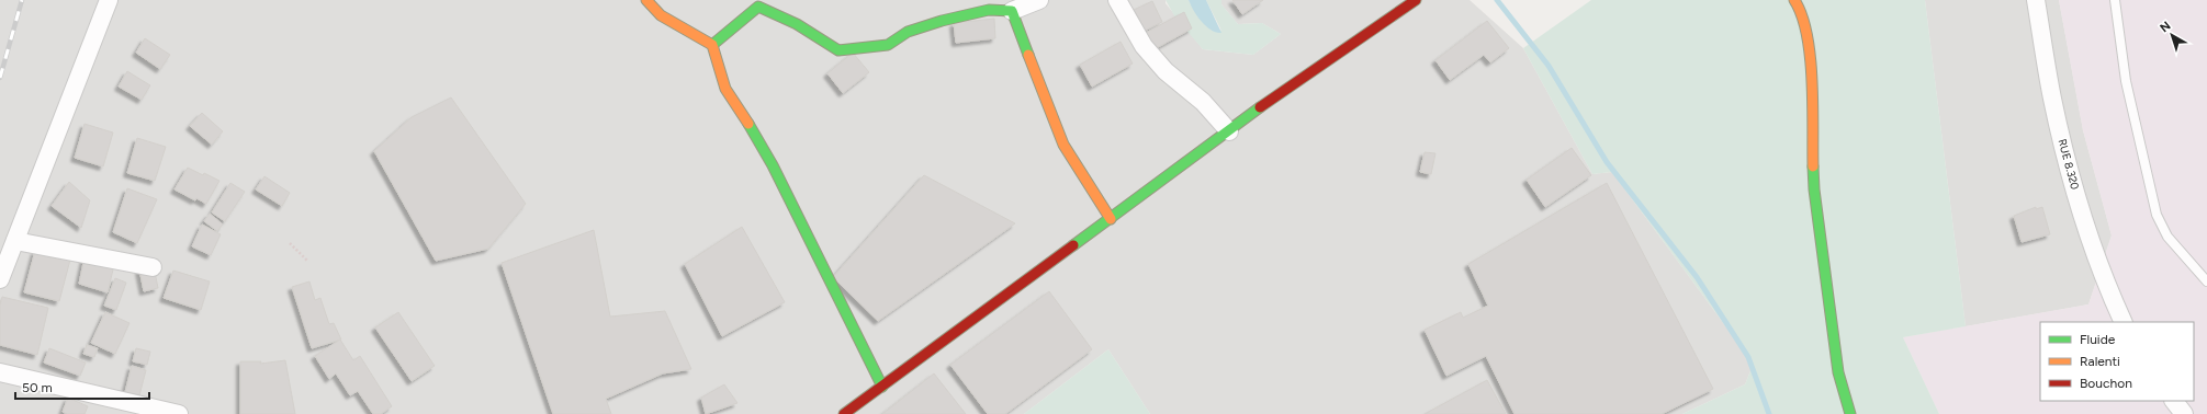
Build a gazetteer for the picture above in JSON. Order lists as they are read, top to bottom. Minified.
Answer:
{"streets":{"street":["RUE 8.320"]},"legend":["Fluide","Ralenti","Bouchon"],"scale_bar":"50 m","north":"top left"}
